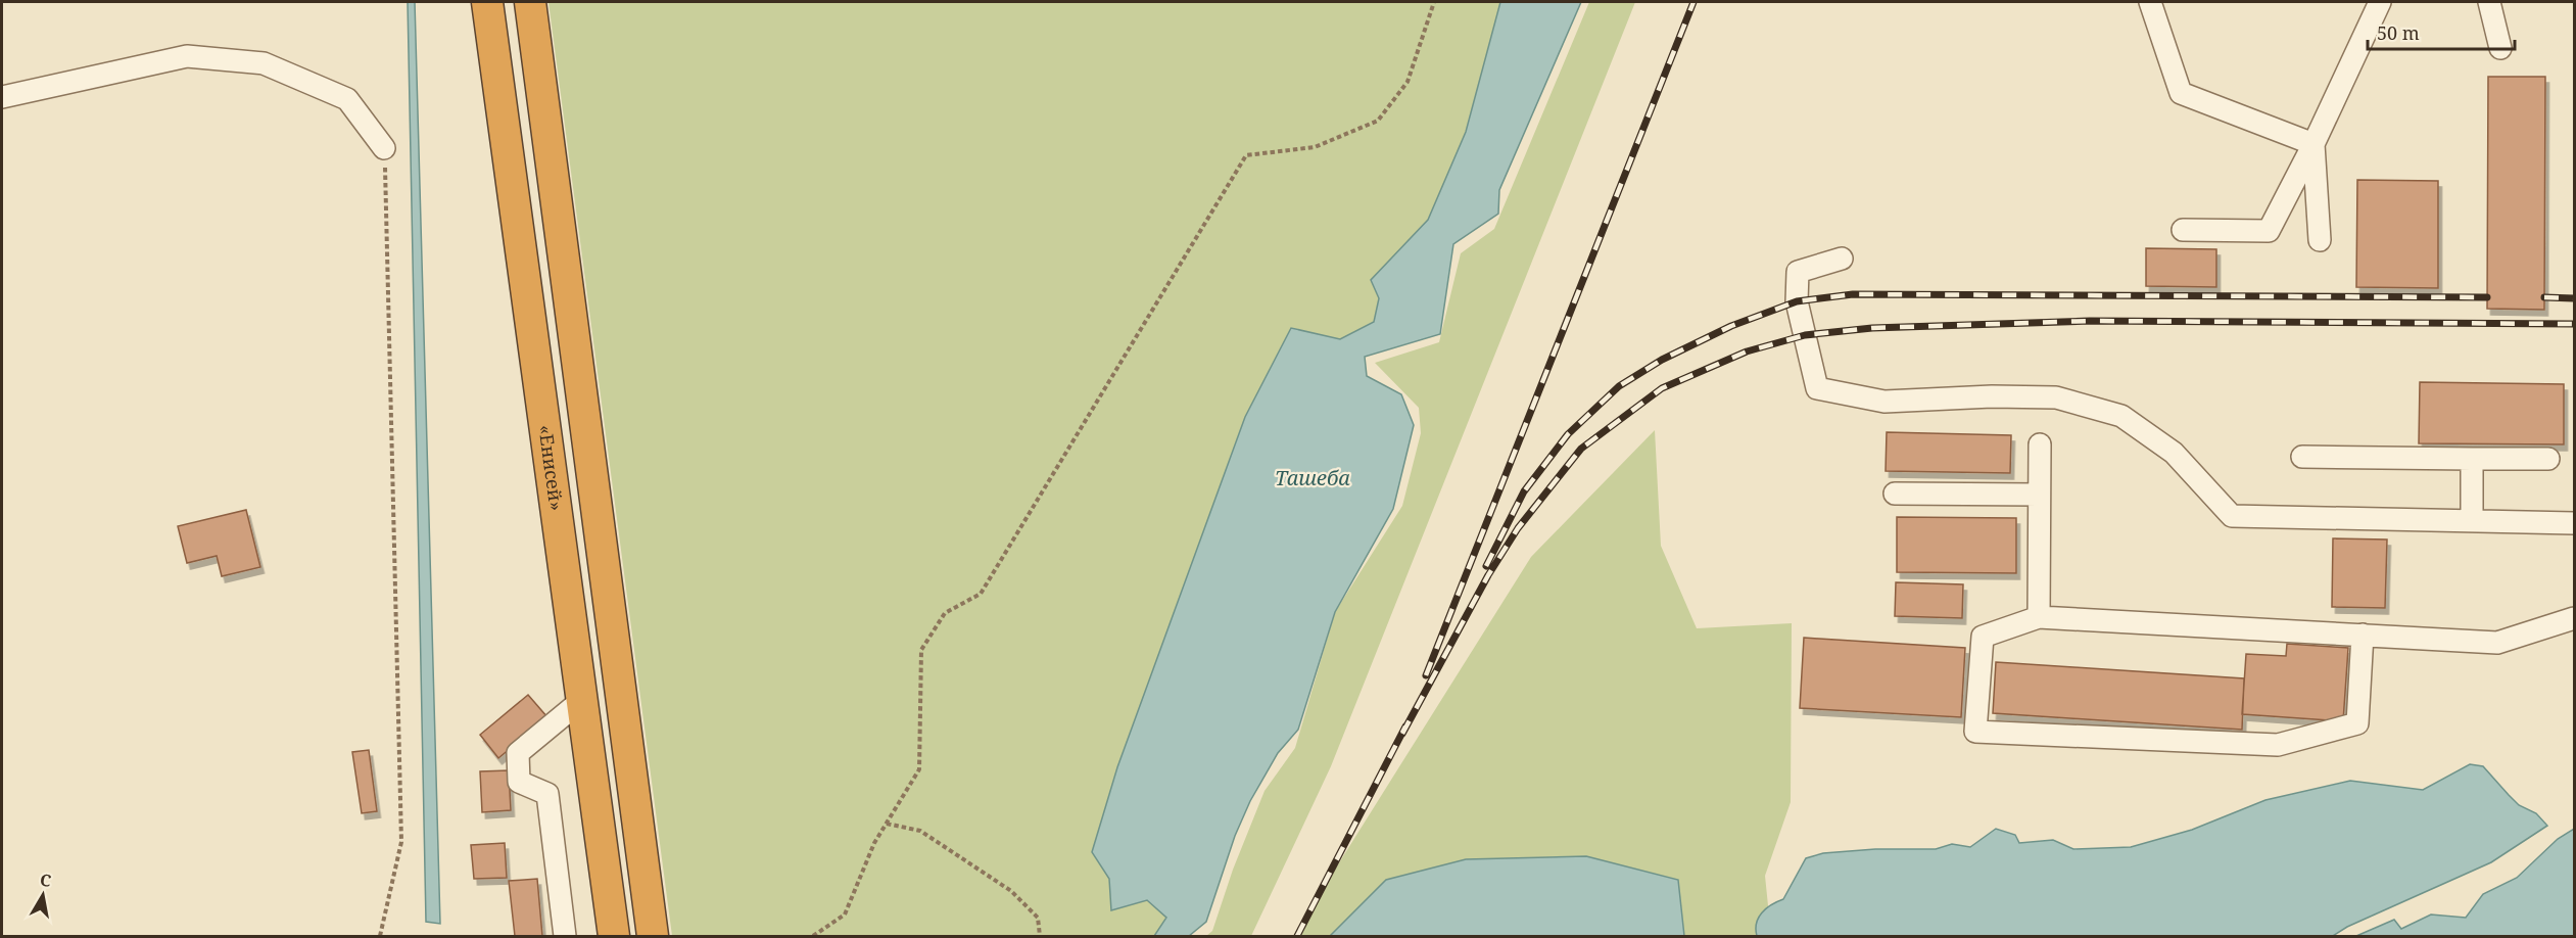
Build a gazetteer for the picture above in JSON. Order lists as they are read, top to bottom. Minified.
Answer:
{"streets":{"highway":["«Енисей»"]},"water":["Ташеба"],"scale_bar":"50 m","north":"top"}
